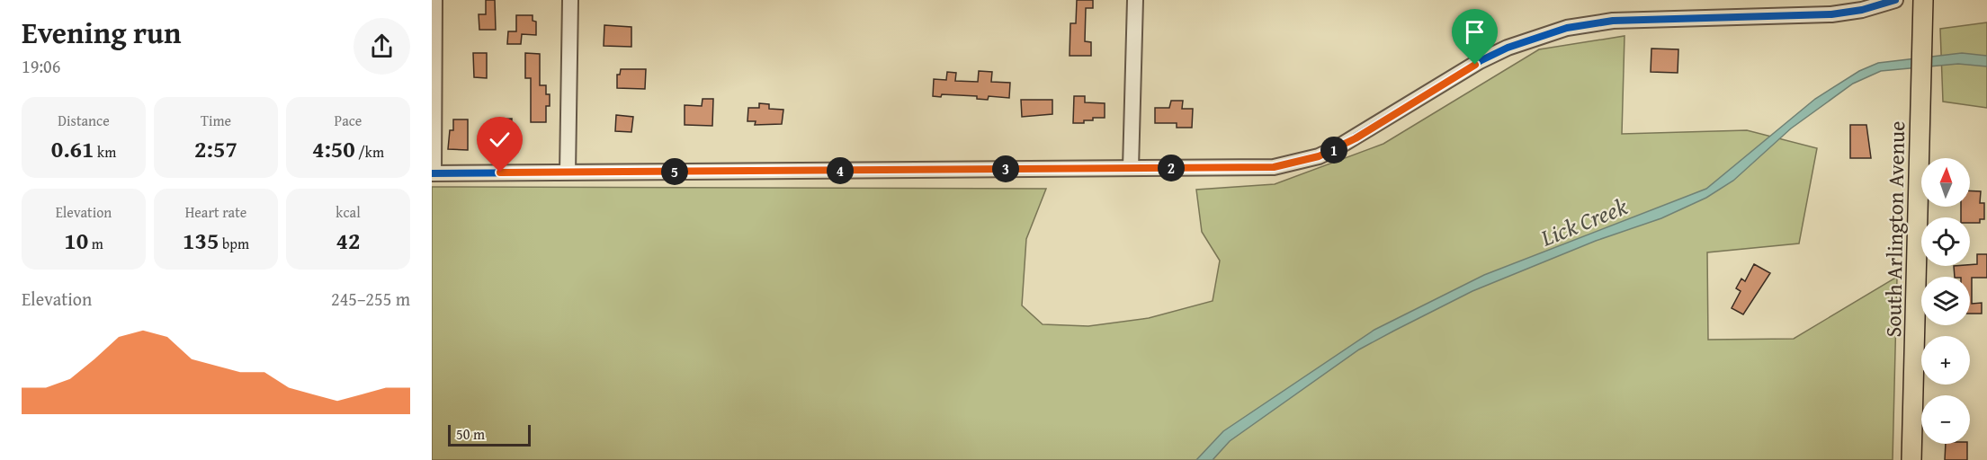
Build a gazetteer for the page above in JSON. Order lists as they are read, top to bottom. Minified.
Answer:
{"streets":{"main road":["South Arlington Avenue"]},"water":["Lick Creek"],"scale_bar":"50 m","north":"top","page":{"heading":["Evening run","19:06"],"stats":[["Distance","0.61 km"],["Time","2:57"],["Pace","4:50 /km"],["Elevation","10 m"],["Heart rate","135 bpm"],["kcal","42"]],"pins":["1","2","3","4","5"],"map_buttons":["+","−"],"chart":["Elevation","245–255 m"],"scale":"50 m"}}
